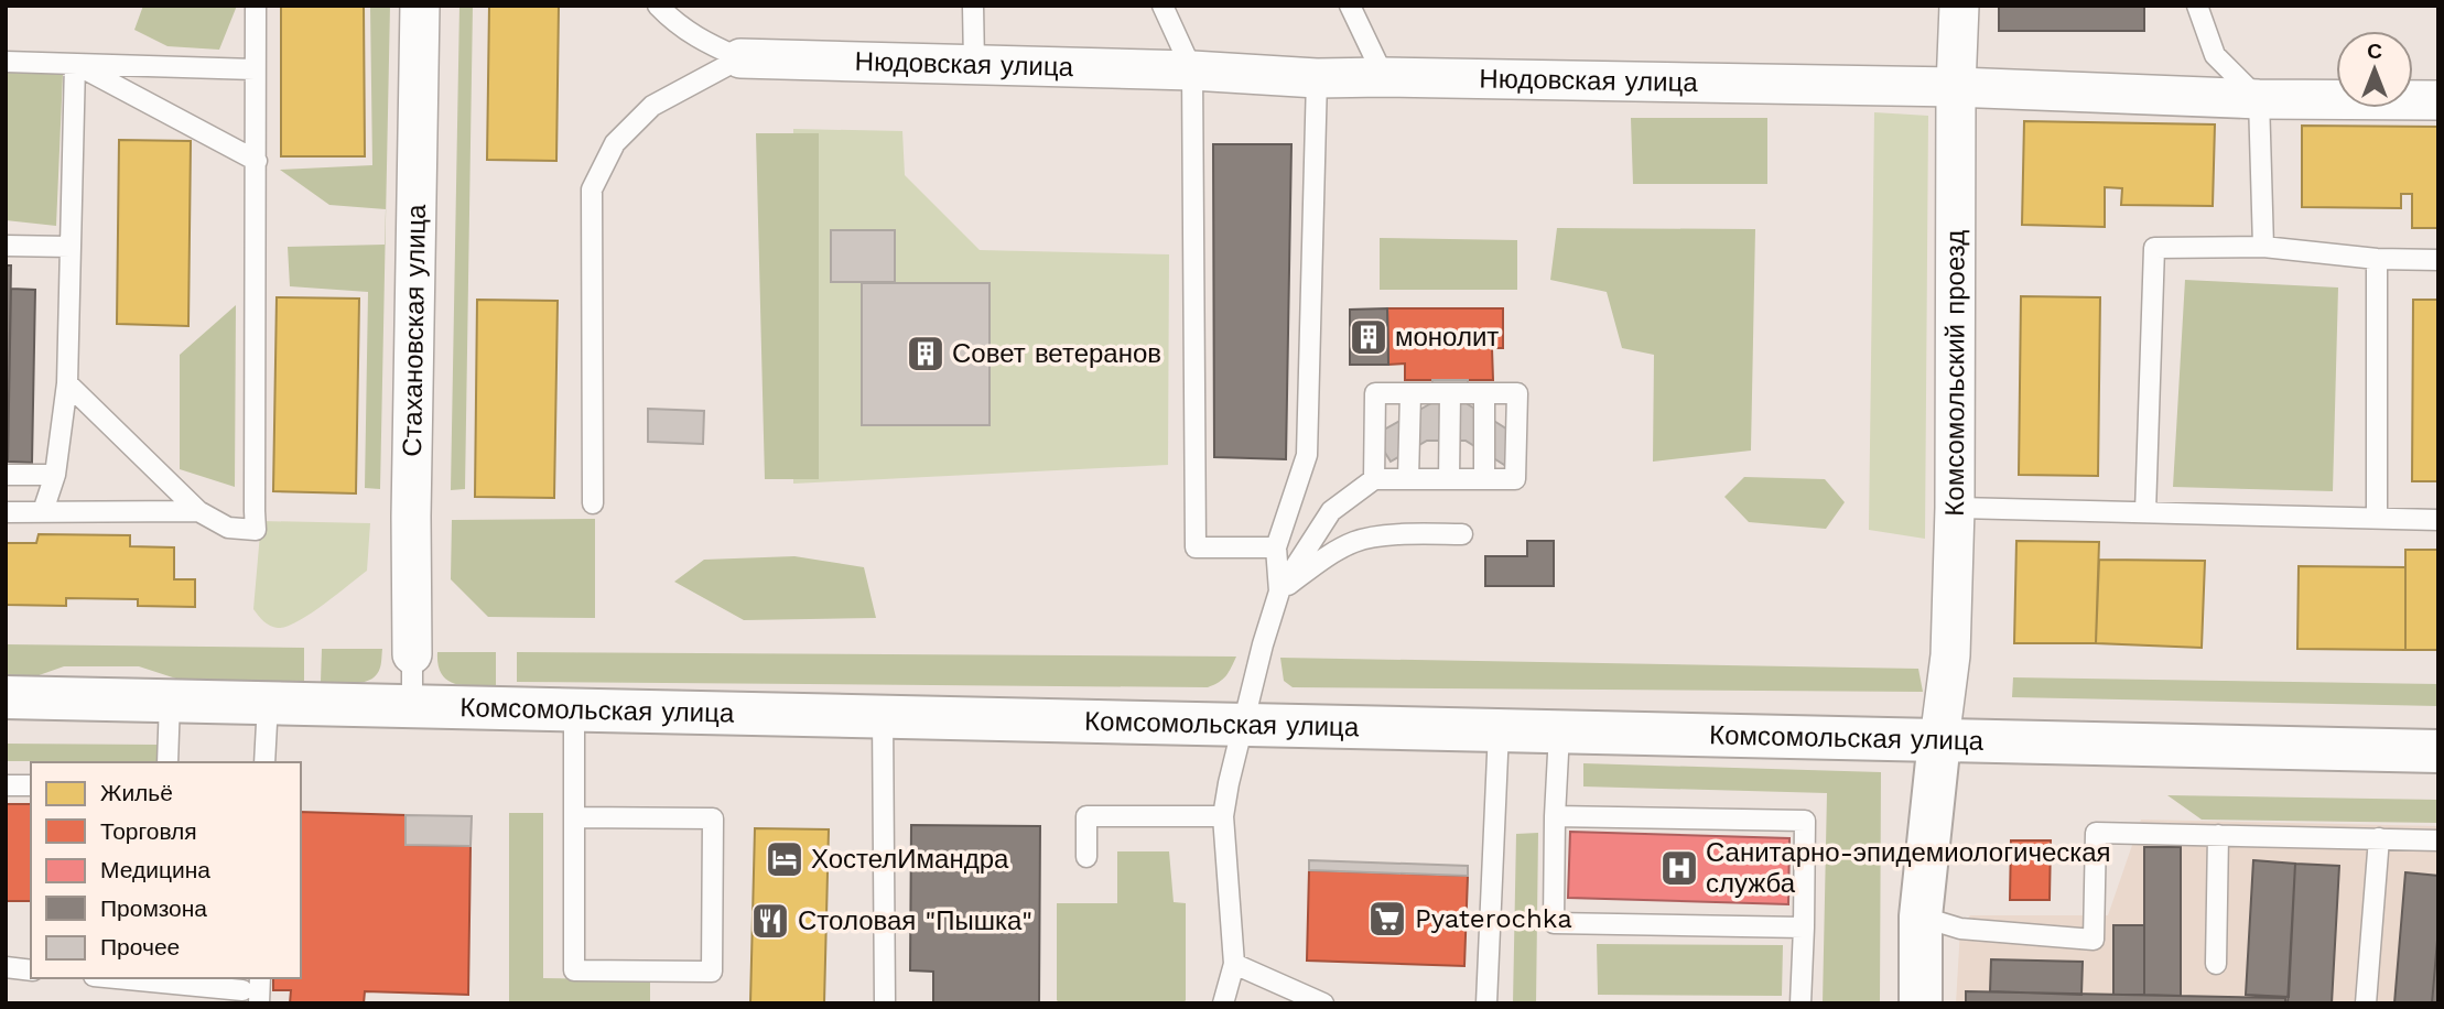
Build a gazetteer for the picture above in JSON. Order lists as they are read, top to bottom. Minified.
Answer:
{"streets":{"main road":["Комсомольская улица"],"street":["Нюдовская улица","Стахановская улица","Комсомольский проезд"]},"crossings":[["Нюдовская улица","Комсомольский проезд"],["Комсомольский проезд","Комсомольская улица"]],"places":{"building":["монолит","Совет ветеранов"],"hotel":["ХостелИмандра"],"hospital":["Санитарно-эпидемиологическая служба"],"supermarket":["Pyaterochka"],"restaurant":["Столовая \"Пышка\""]},"legend":["Жильё","Торговля","Медицина","Промзона","Прочее"],"north":"top"}
